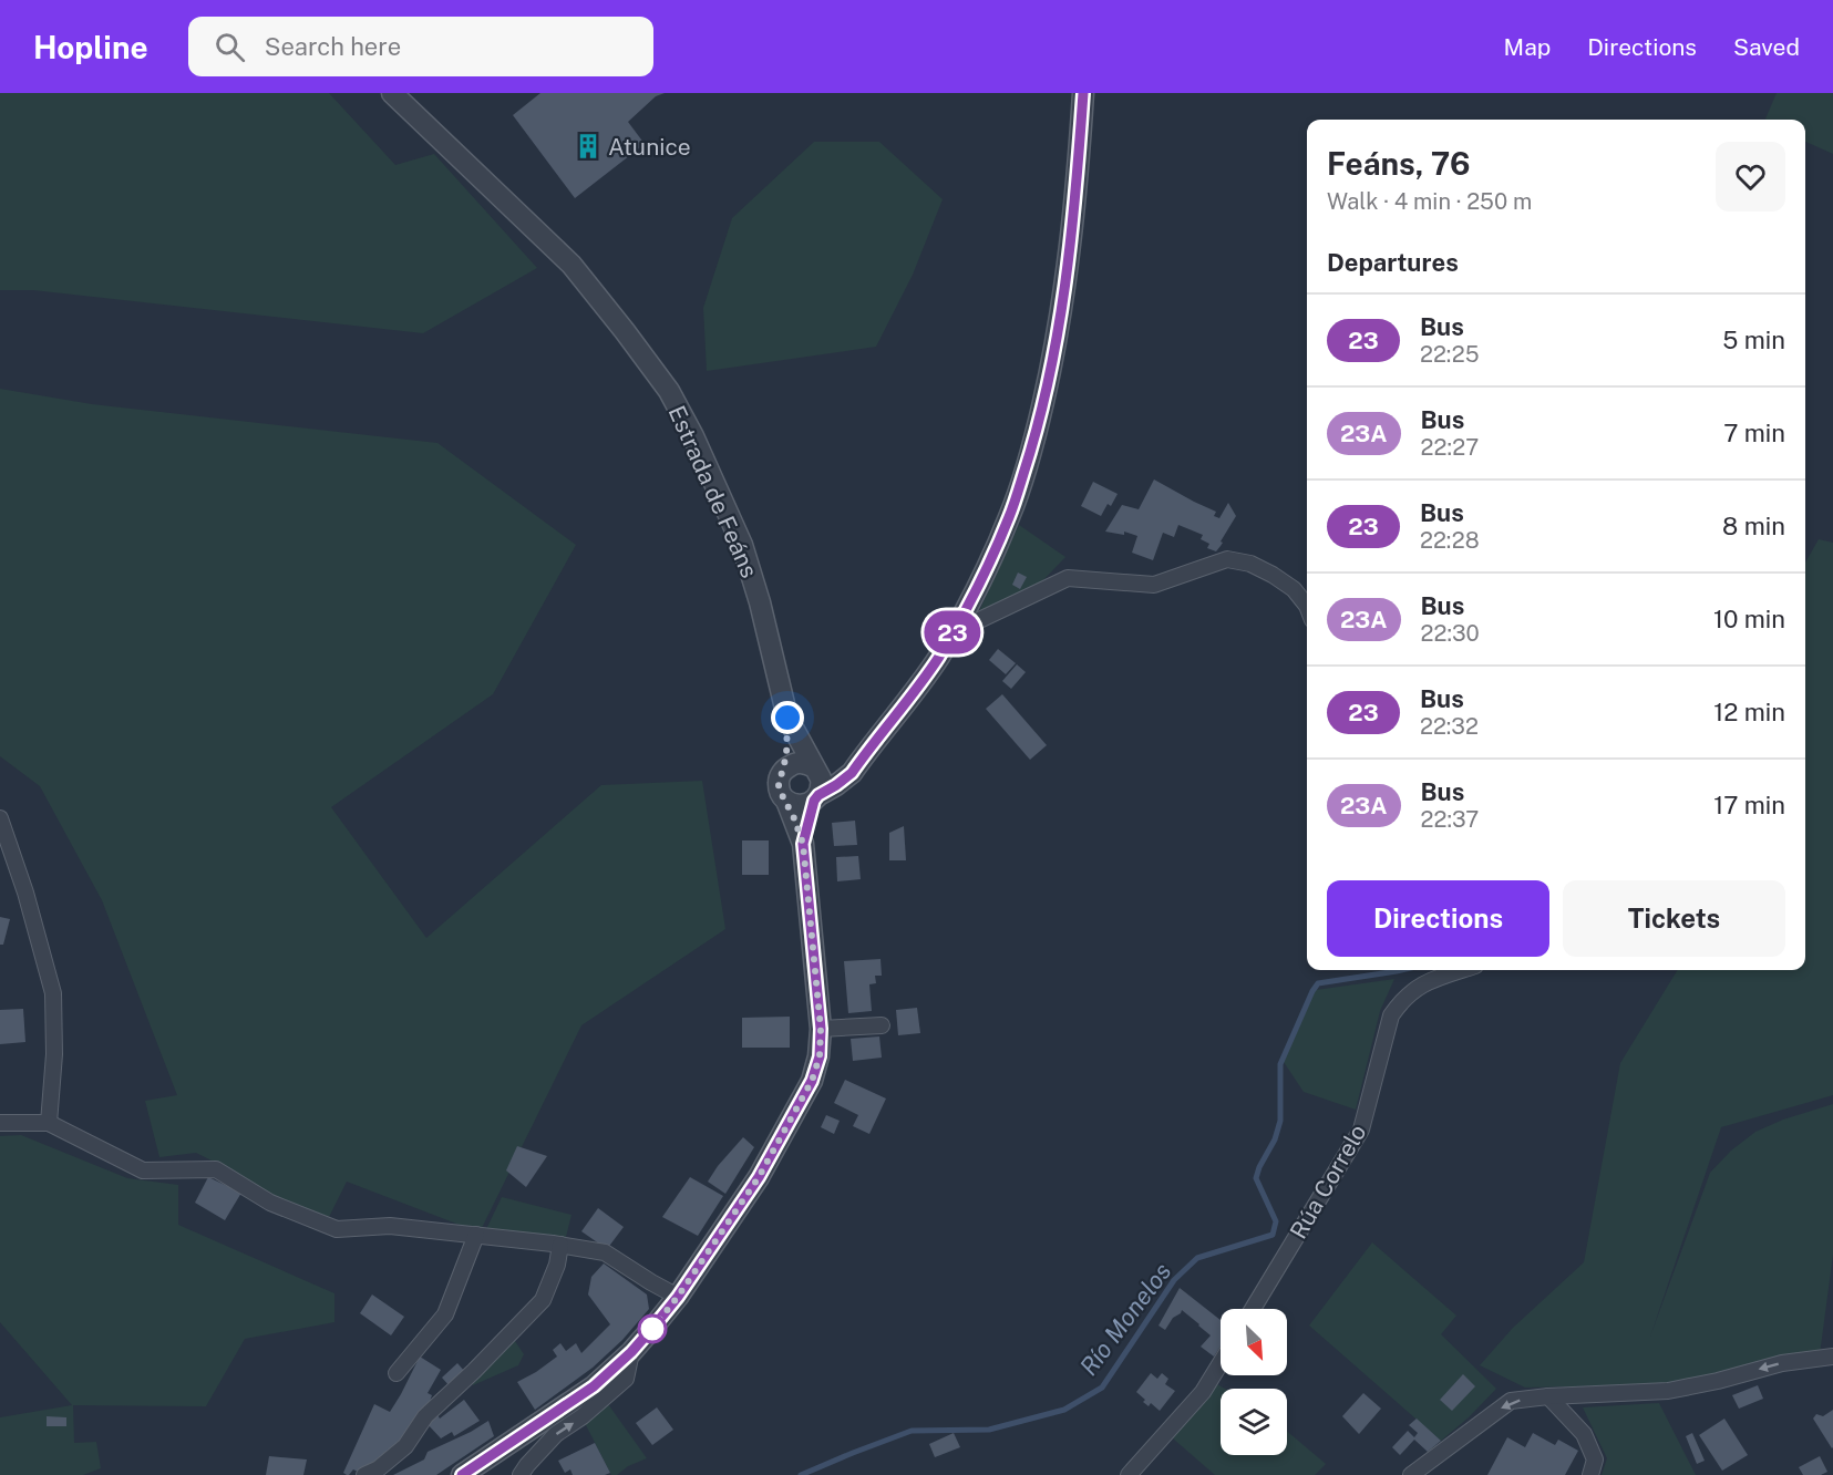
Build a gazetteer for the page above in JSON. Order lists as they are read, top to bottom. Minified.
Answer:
{"streets":{"street":["Estrada de Feáns","Rúa Correlo"]},"water":["Río Monelos"],"places":{"building":["Atunice"]},"lines":["bus line 23"],"north":"bottom right","page":{"header":"Hopline","search":"Search here","nav":["Map","Directions","Saved"],"on_map":"23","heading":[["Feáns, 76","Walk · 4 min · 250 m"],"Departures"],"list":[{"mark":"23","name":"Bus","note":"22:25","value":"5 min"},{"mark":"23A","name":"Bus","note":"22:27","value":"7 min"},{"mark":"23","name":"Bus","note":"22:28","value":"8 min"},{"mark":"23A","name":"Bus","note":"22:30","value":"10 min"},{"mark":"23","name":"Bus","note":"22:32","value":"12 min"},{"mark":"23A","name":"Bus","note":"22:37","value":"17 min"}],"buttons":["Directions","Tickets"]}}
